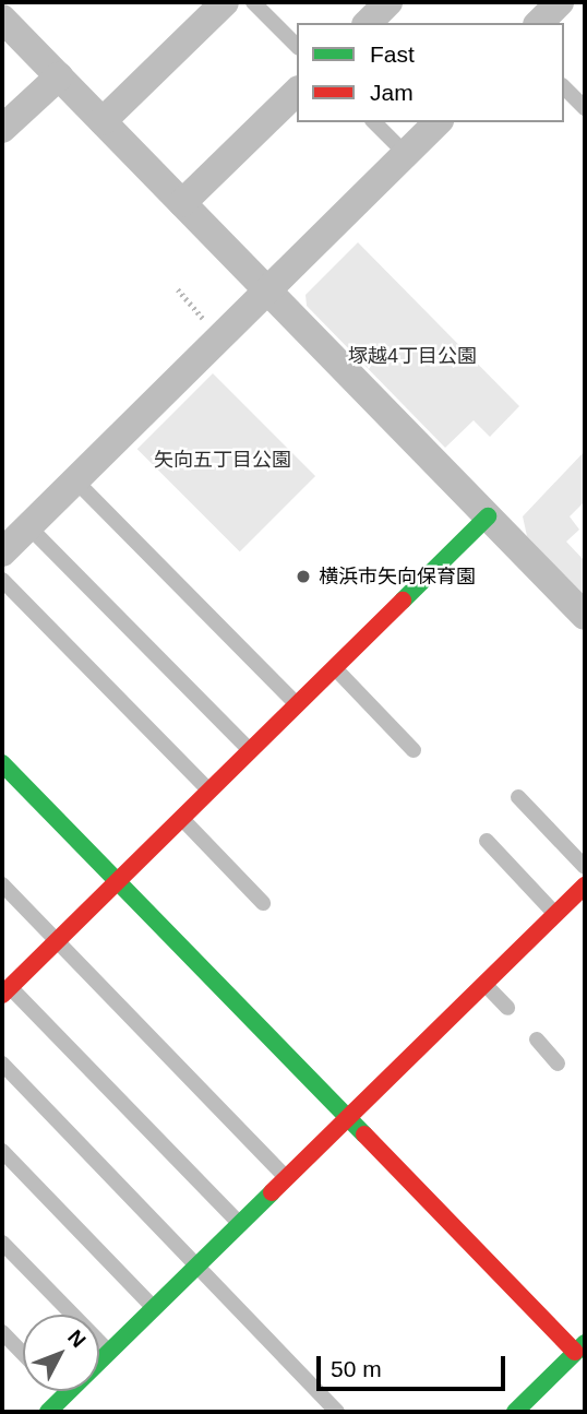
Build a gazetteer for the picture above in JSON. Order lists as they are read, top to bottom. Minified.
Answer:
{"parks":["塚越4丁目公園","矢向五丁目公園"],"places":["横浜市矢向保育園"],"legend":["Fast","Jam"],"scale_bar":"50 m","north":"top right"}
